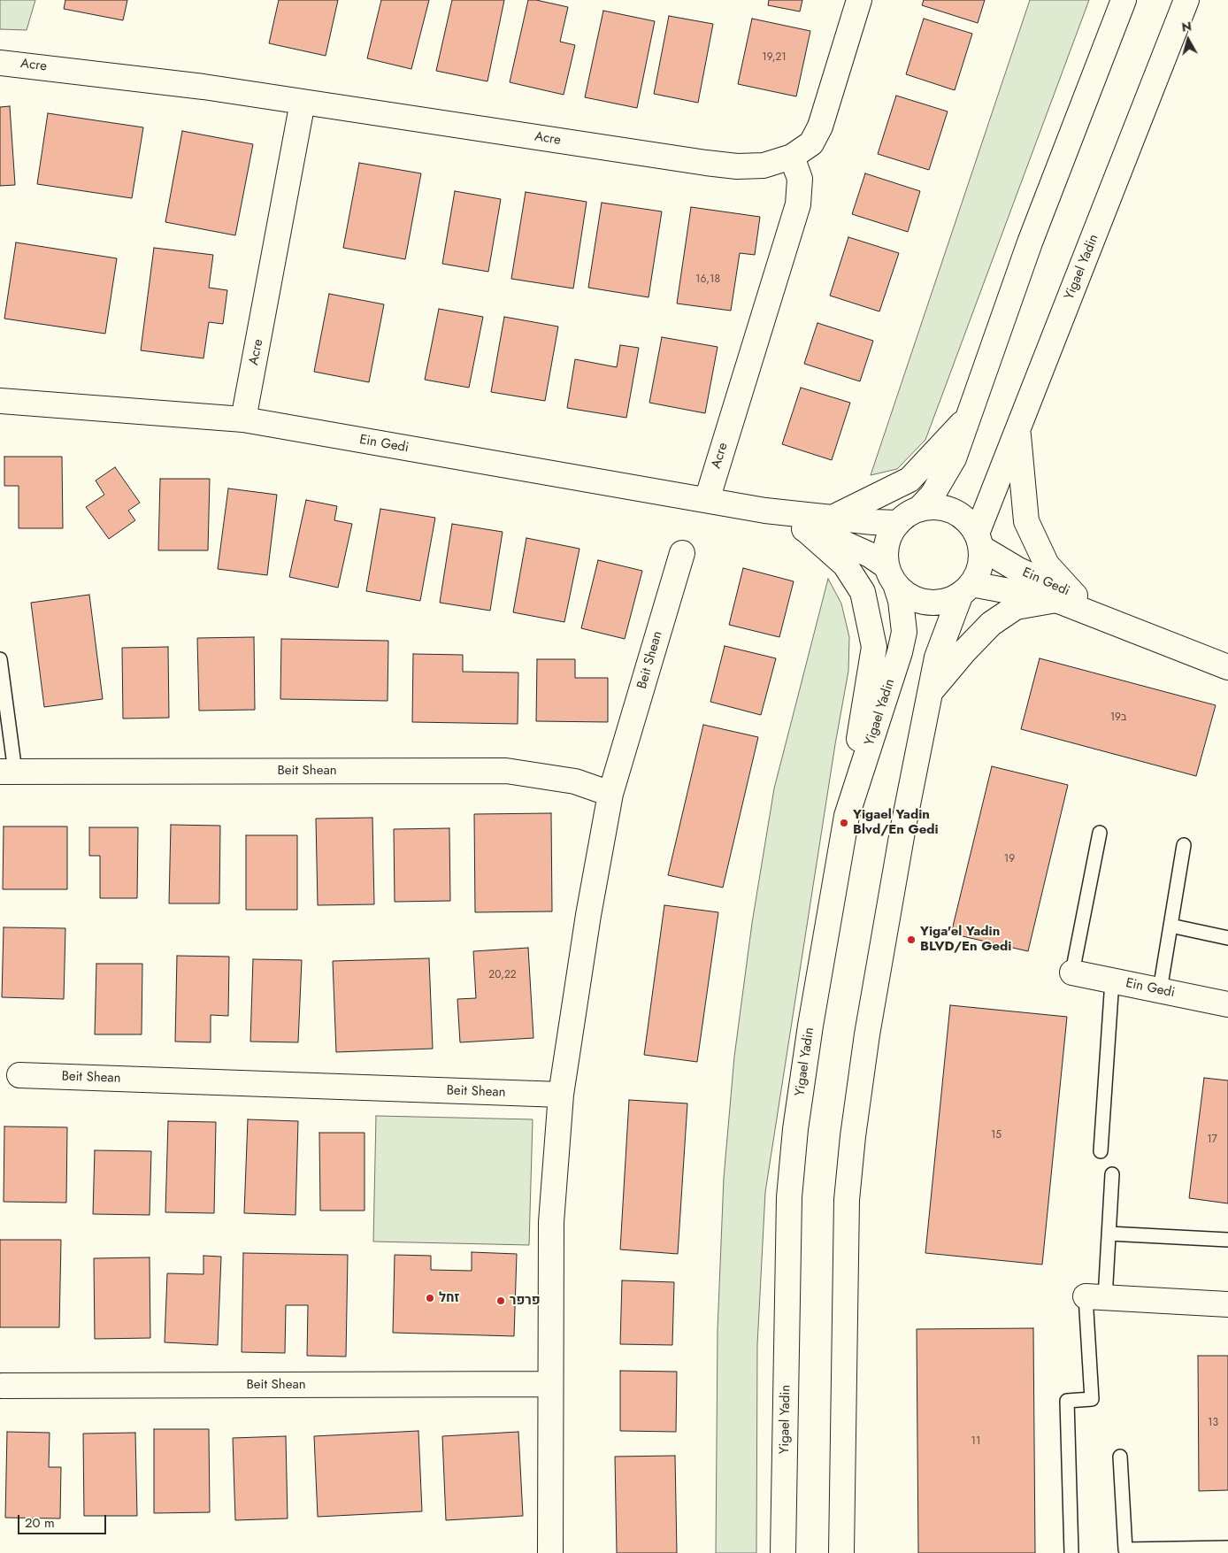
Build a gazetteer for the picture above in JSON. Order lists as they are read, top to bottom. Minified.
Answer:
{"streets":{"street":["Acre","Yigael Yadin","Ein Gedi","Beit Shean"]},"crossings":[["Acre","Ein Gedi"],["Yigael Yadin","Ein Gedi"]],"places":["Yigael Yadin Blvd/En Gedi","Yiga'el Yadin BLVD/En Gedi","זחל","פרפר"],"house_numbers":["19,21","16,18","19ב","19","20,22","15","17","13","11"],"scale_bar":"20 m","north":"top"}
